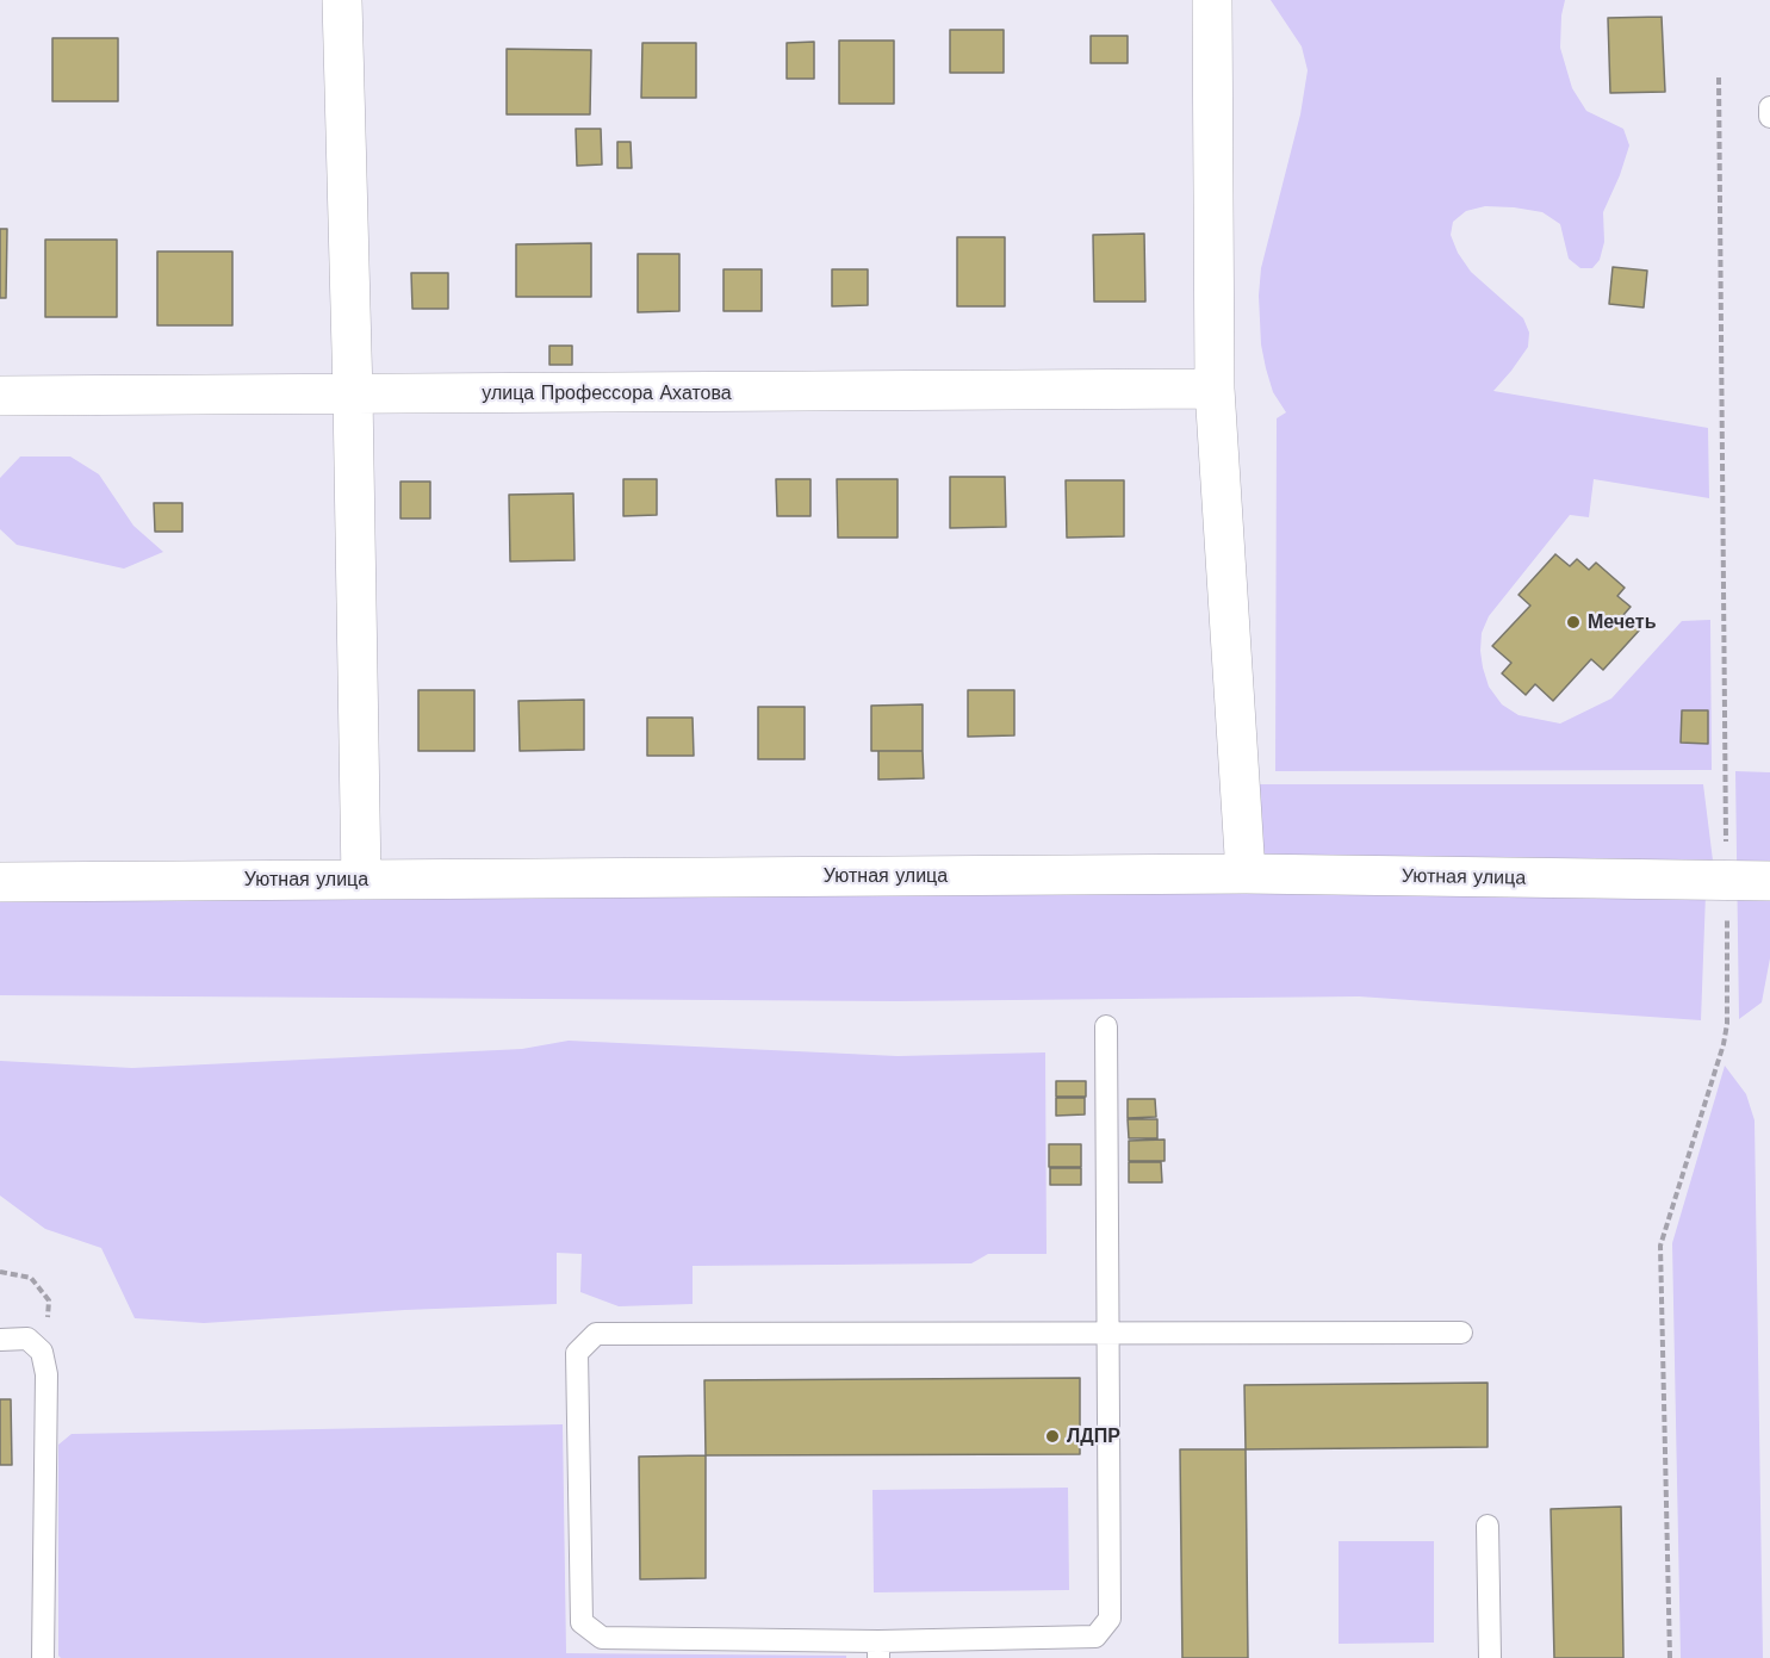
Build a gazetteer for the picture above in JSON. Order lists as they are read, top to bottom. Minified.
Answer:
{"streets":{"street":["улица Профессора Ахатова","Уютная улица"]},"places":["Мечеть","ЛДПР"]}
